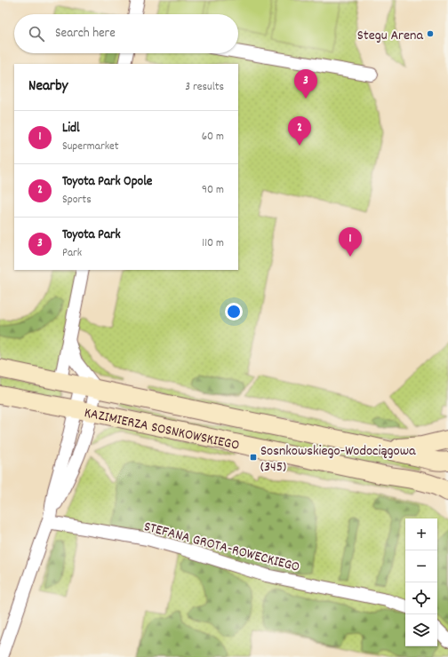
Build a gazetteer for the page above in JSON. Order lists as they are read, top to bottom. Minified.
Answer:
{"streets":{"street":["KAZIMIERZA SOSNKOWSKIEGO","STEFANA GROTA-ROWECKIEGO"]},"places":{"other":["Stegu Arena"],"transit":["Sosnkowskiego-Wodociągowa (345)"]},"page":{"search":"Search here","heading":["Nearby","3 results"],"pins":["3","2","1"],"list":[{"mark":"1","name":"Lidl","note":"Supermarket","value":"60 m"},{"mark":"2","name":"Toyota Park Opole","note":"Sports","value":"90 m"},{"mark":"3","name":"Toyota Park","note":"Park","value":"110 m"}],"map_buttons":["+","−"]}}
